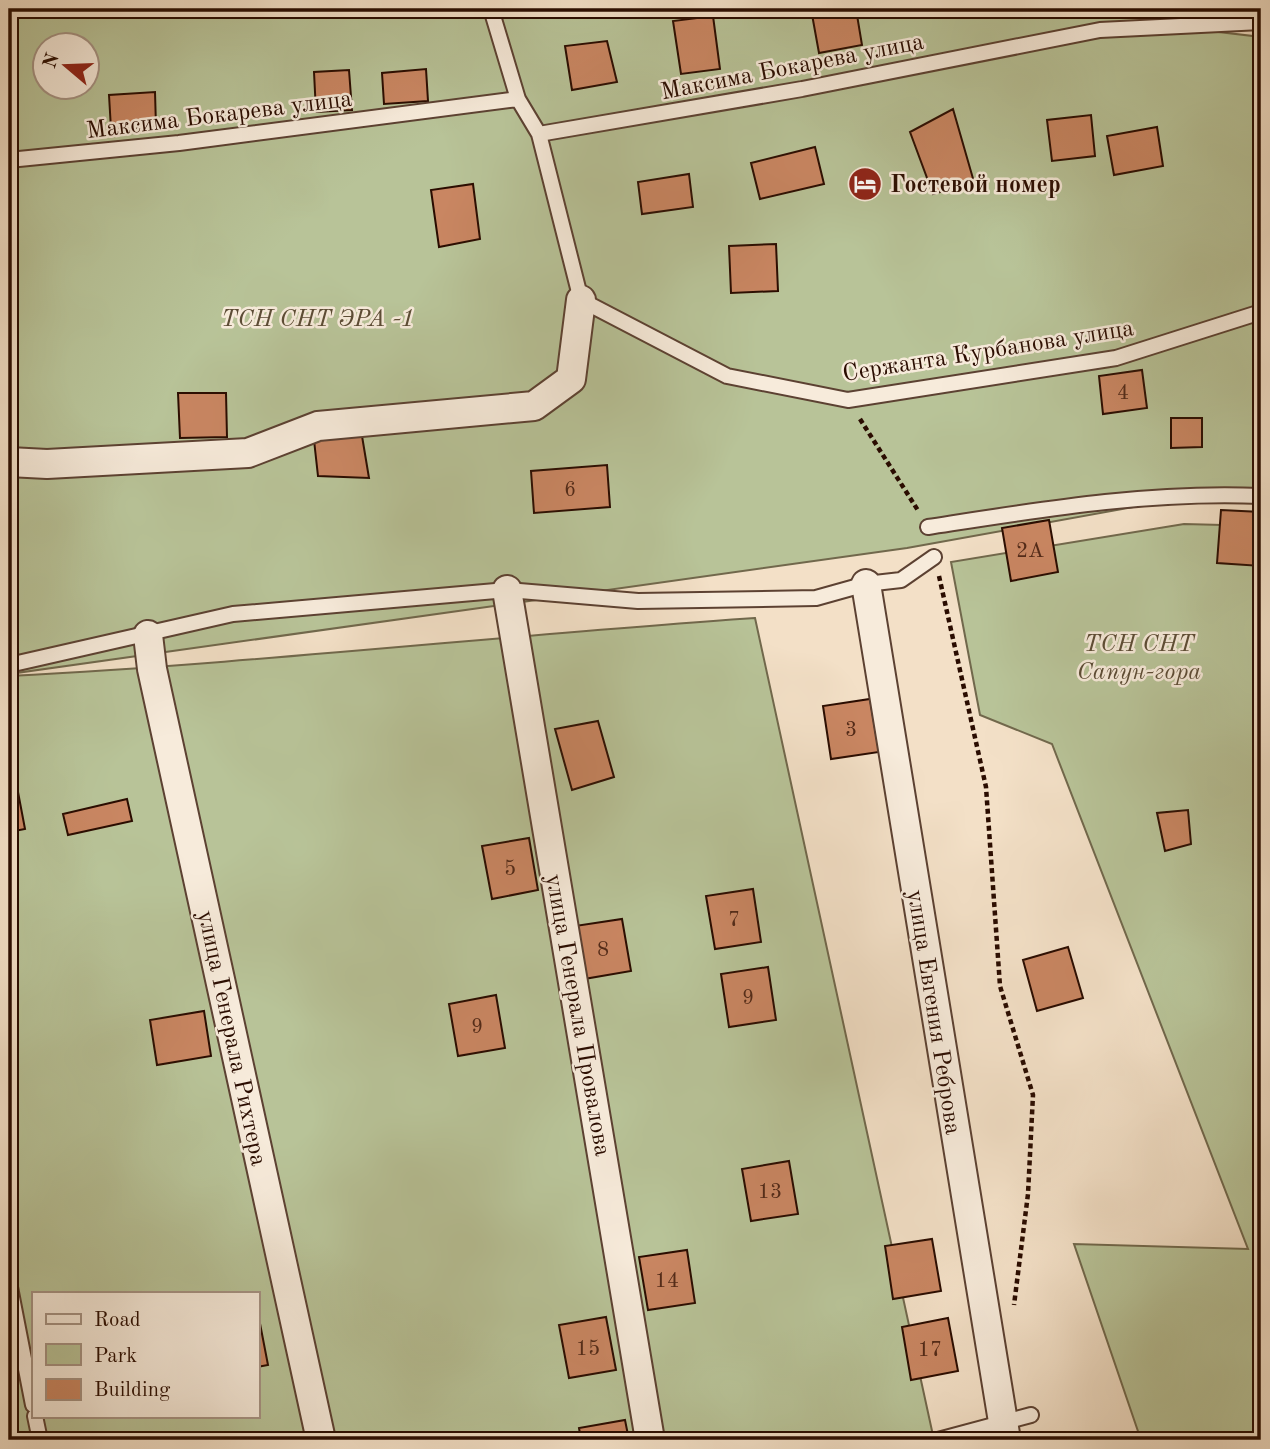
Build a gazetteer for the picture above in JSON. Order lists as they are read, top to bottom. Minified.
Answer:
{"streets":{"street":["улица Евгения Реброва","улица Генерала Провалова","улица Генерала Рихтера"],"lane":["Максима Бокарева улица","Сержанта Курбанова улица"]},"parks":["ТСН СНТ ЭРА -1","ТСН СНТ Сапун-гора"],"places":{"hotel":["Гостевой номер"]},"house_numbers":["4","6","2А","3","5","7","8","9","9","13","14","15","17"],"legend":["Road","Park","Building"],"north":"left"}
